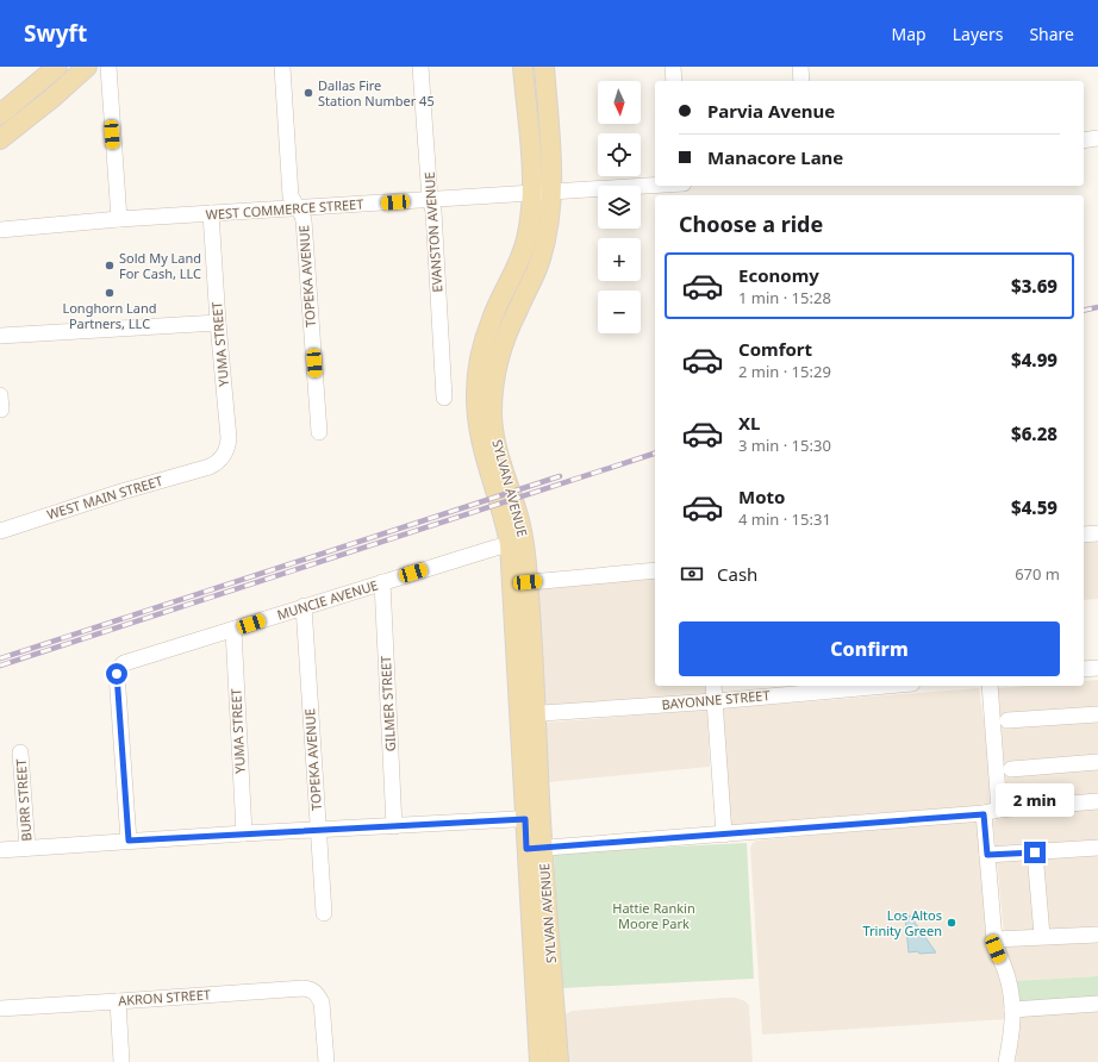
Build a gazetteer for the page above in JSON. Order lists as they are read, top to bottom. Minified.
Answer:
{"streets":{"main road":["SYLVAN AVENUE"],"street":["WEST COMMERCE STREET","EVANSTON AVENUE","TOPEKA AVENUE","YUMA STREET","WEST MAIN STREET","MUNCIE AVENUE","BAYONNE STREET","GILMER STREET","BURR STREET","AKRON STREET"]},"crossings":[["WEST COMMERCE STREET","EVANSTON AVENUE"],["WEST COMMERCE STREET","TOPEKA AVENUE"],["WEST COMMERCE STREET","YUMA STREET"],["WEST COMMERCE STREET","SYLVAN AVENUE"],["TOPEKA AVENUE","MUNCIE AVENUE"],["YUMA STREET","WEST MAIN STREET"],["YUMA STREET","MUNCIE AVENUE"],["SYLVAN AVENUE","MUNCIE AVENUE"],["SYLVAN AVENUE","BAYONNE STREET"],["MUNCIE AVENUE","GILMER STREET"]],"parks":["Hattie Rankin Moore Park"],"places":["Dallas Fire Station Number 45","Sold My Land For Cash, LLC","Longhorn Land Partners, LLC","Los Altos Trinity Green"],"north":"bottom","page":{"header":"Swyft","nav":["Map","Layers","Share"],"map_buttons":["+","−"],"banner":["Parvia Avenue","Manacore Lane"],"heading":"Choose a ride","list":[{"name":"Economy","note":"1 min · 15:28","value":"$3.69"},{"name":"Comfort","note":"2 min · 15:29","value":"$4.99"},{"name":"XL","note":"3 min · 15:30","value":"$6.28"},{"name":"Moto","note":"4 min · 15:31","value":"$4.59"}],"pay":["Cash","670 m"],"buttons":"Confirm","bubble":"2 min"}}
